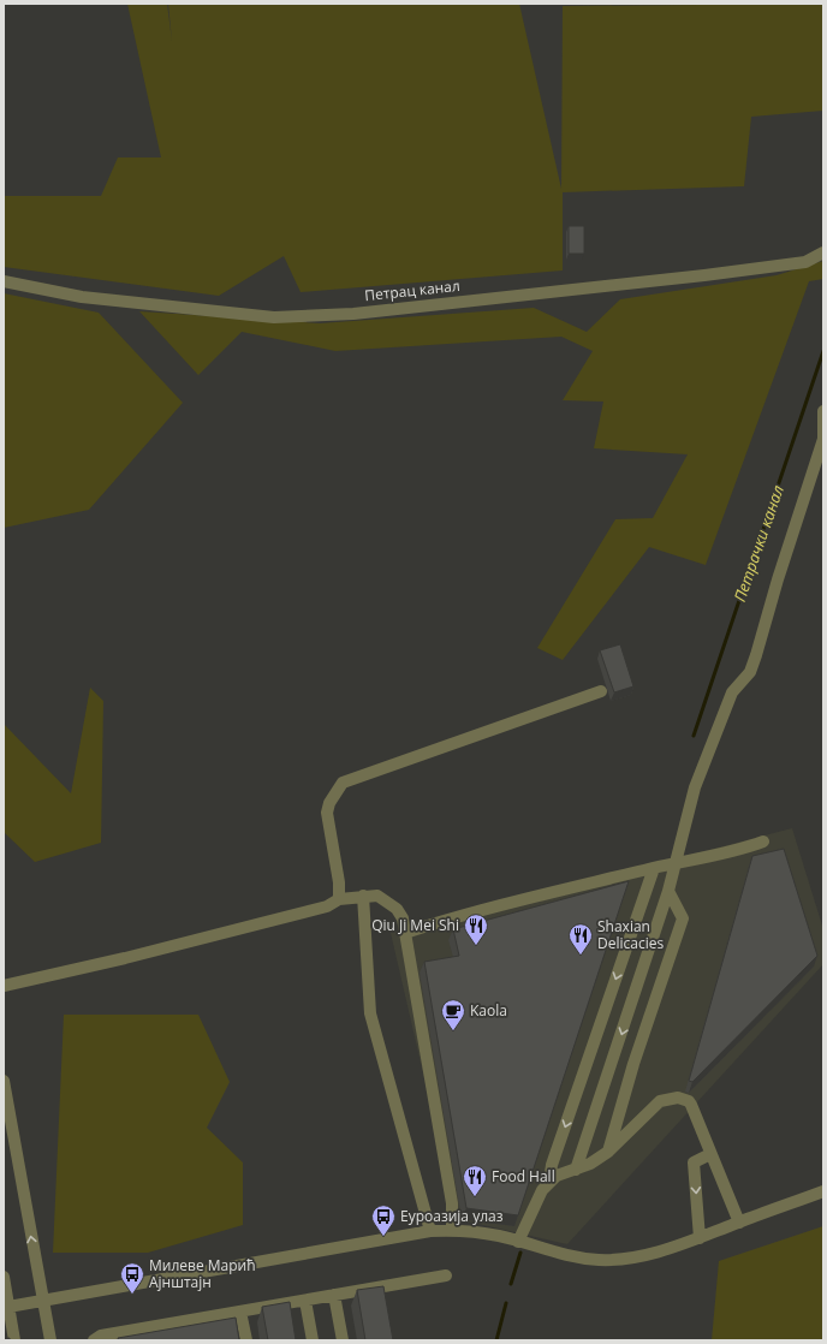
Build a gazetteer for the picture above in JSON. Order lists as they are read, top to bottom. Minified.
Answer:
{"streets":{"street":["Петрац канал"]},"water":["Петрачки канал"],"places":{"restaurant":["Qiu Ji Mei Shi","Shaxian Delicacies","Food Hall"],"cafe":["Kaola"],"bus stop":["Еуроазија улаз","Милеве Марић Ајнштајн"]}}
